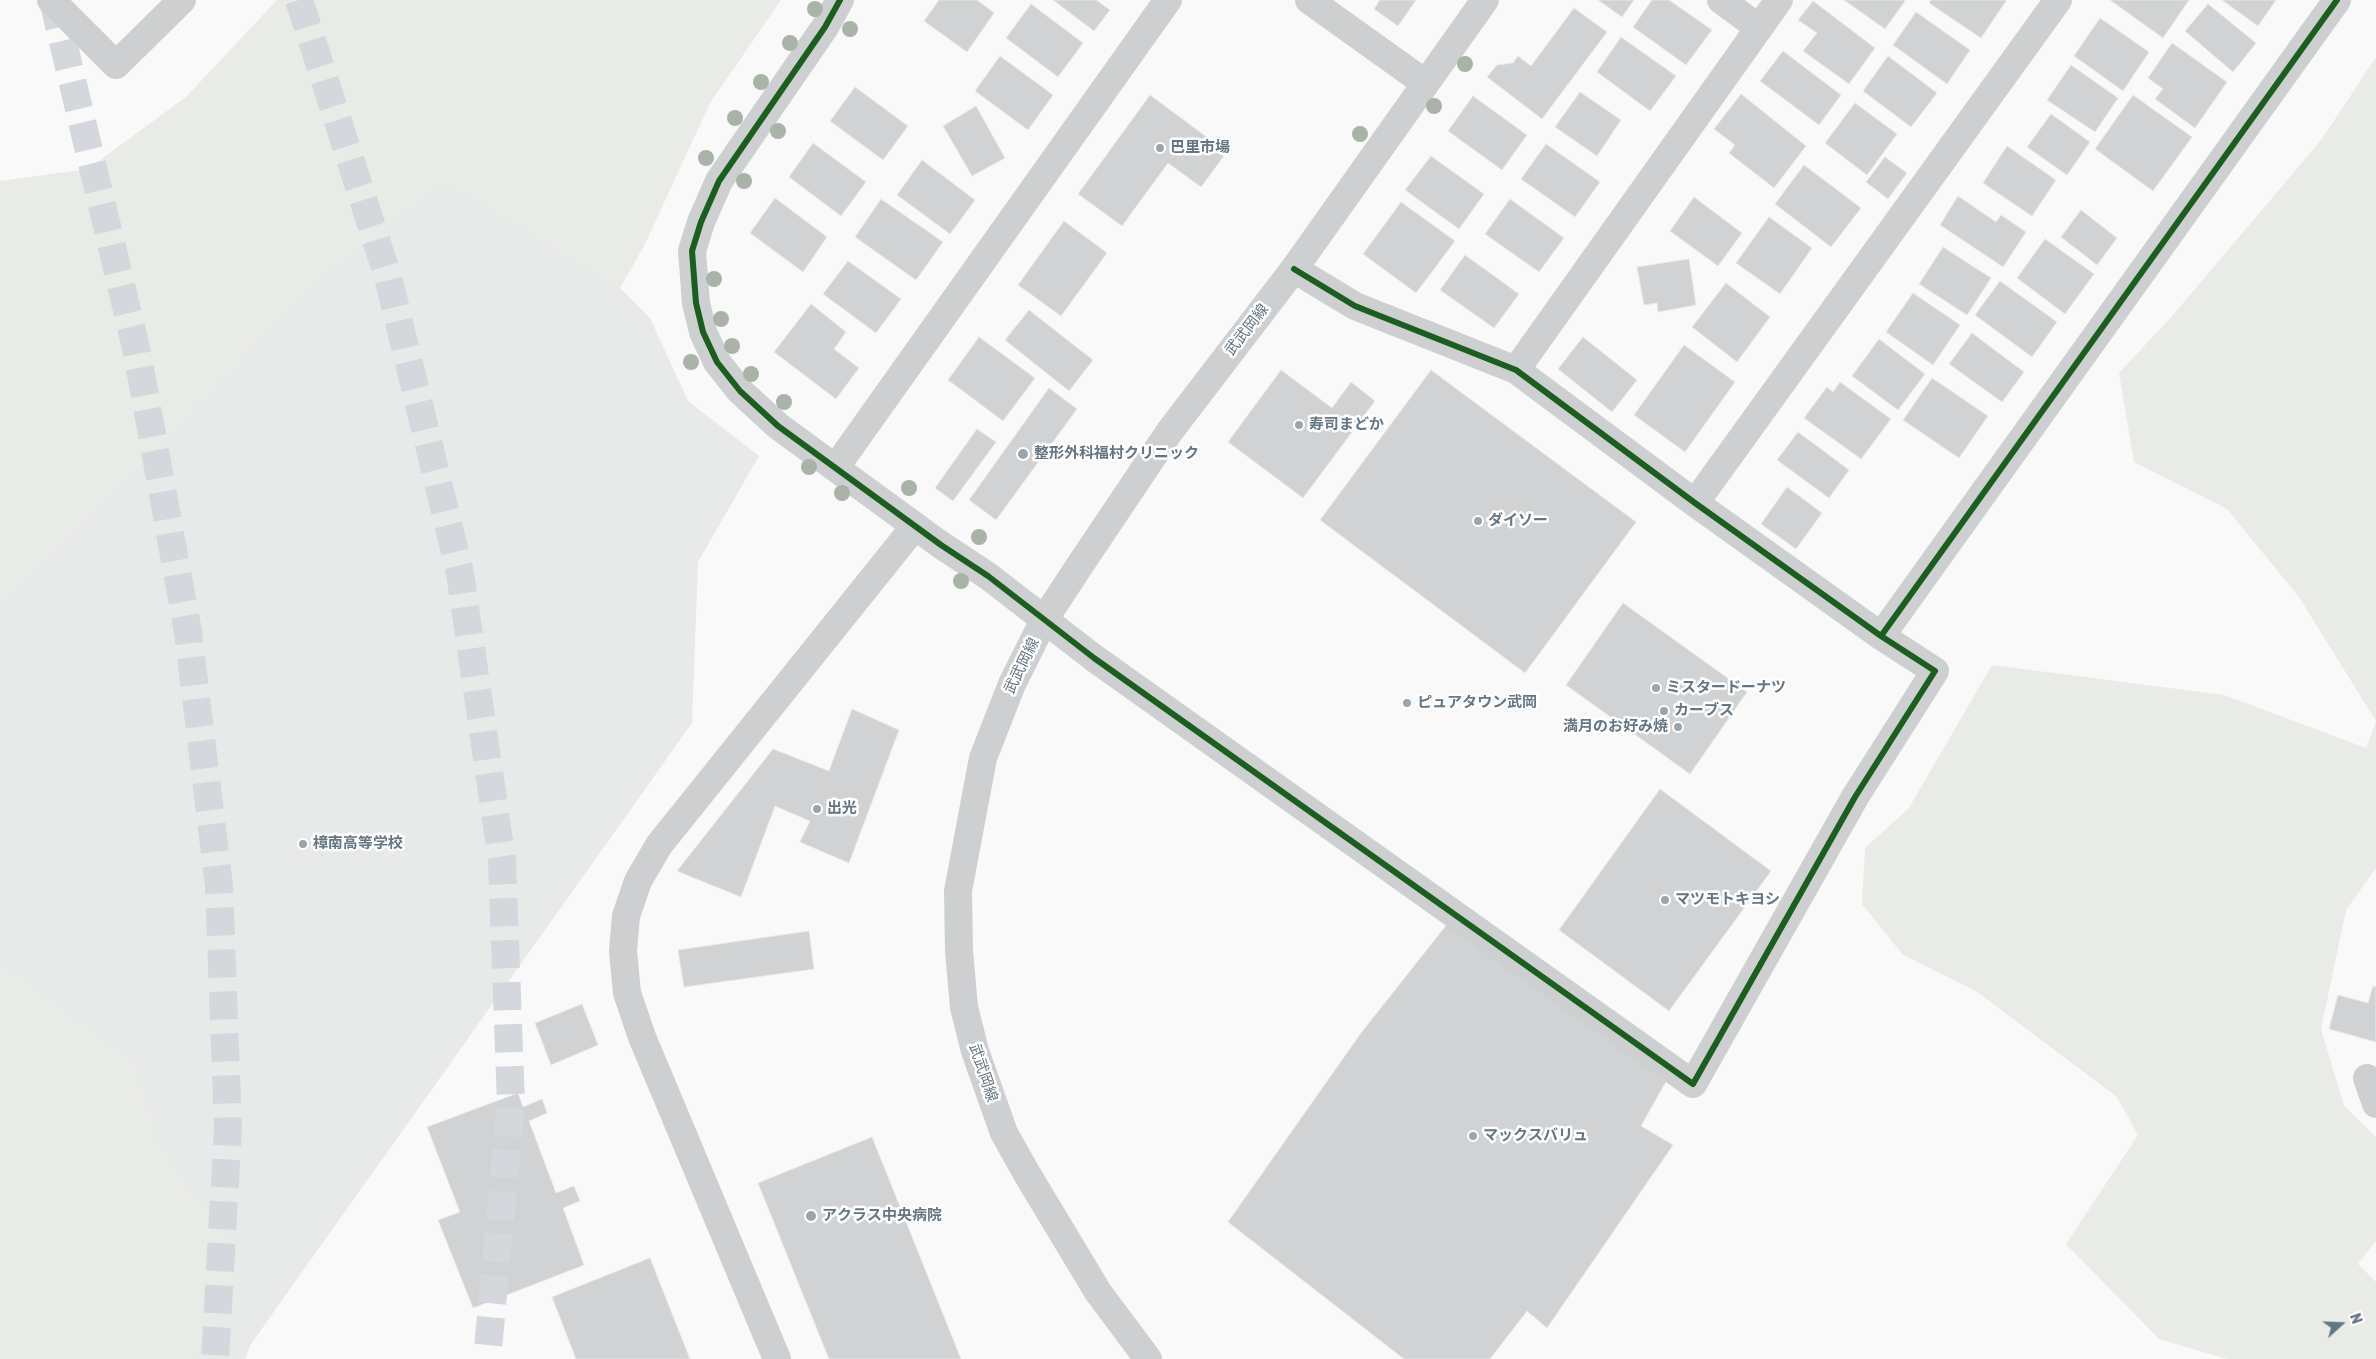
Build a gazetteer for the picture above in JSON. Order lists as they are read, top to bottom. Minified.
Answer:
{"streets":{"street":["武武岡線"]},"places":["巴里市場","寿司まどか","整形外科福村クリニック","ダイソー","ミスタードーナツ","ピュアタウン武岡","カーブス","満月のお好み焼","出光","樟南高等学校","マツモトキヨシ","マックスバリュ","アクラス中央病院"],"north":"right"}
